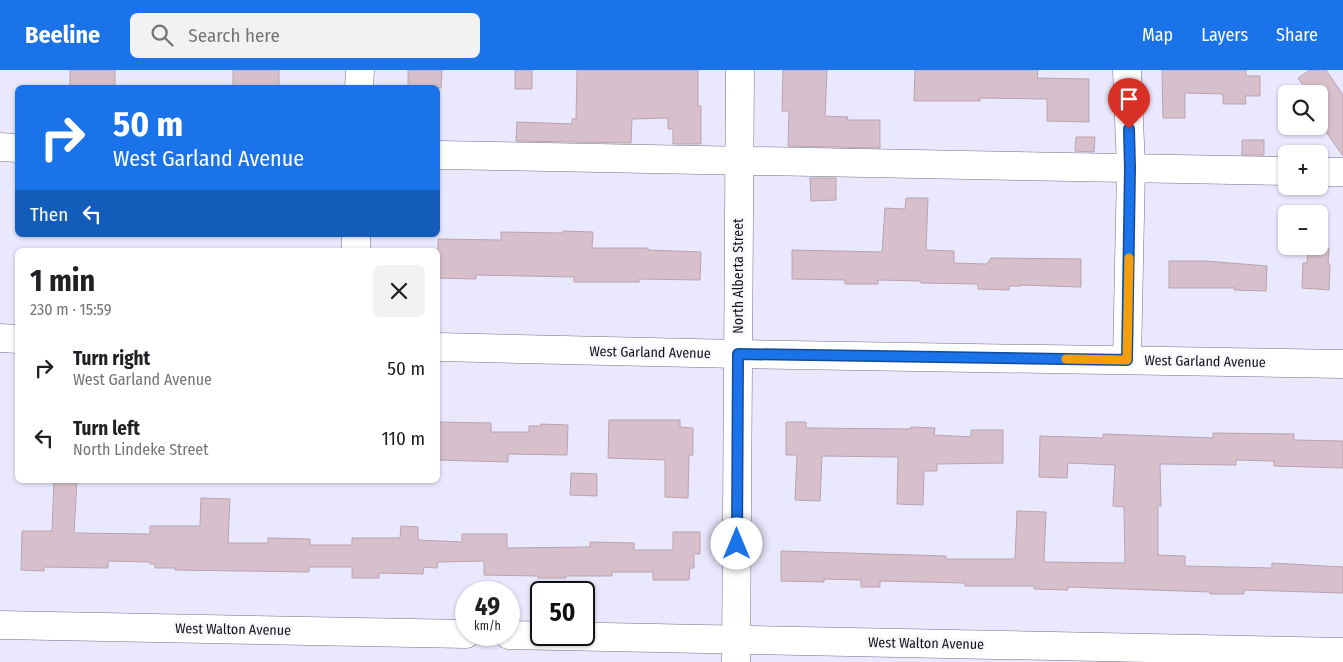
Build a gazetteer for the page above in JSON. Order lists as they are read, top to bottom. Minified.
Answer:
{"streets":{"street":["North Alberta Street","West Garland Avenue","West Walton Avenue"]},"crossings":[["North Alberta Street","West Garland Avenue"],["North Alberta Street","West Walton Avenue"]],"page":{"header":"Beeline","search":"Search here","nav":["Map","Layers","Share"],"map_buttons":["+","−"],"turn":["50 m","West Garland Avenue"],"then":"Then","heading":["1 min","230 m · 15:59"],"list":[{"name":"Turn right","note":"West Garland Avenue","value":"50 m"},{"name":"Turn left","note":"North Lindeke Street","value":"110 m"}],"speed":"49 km/h","limit":"50"}}
